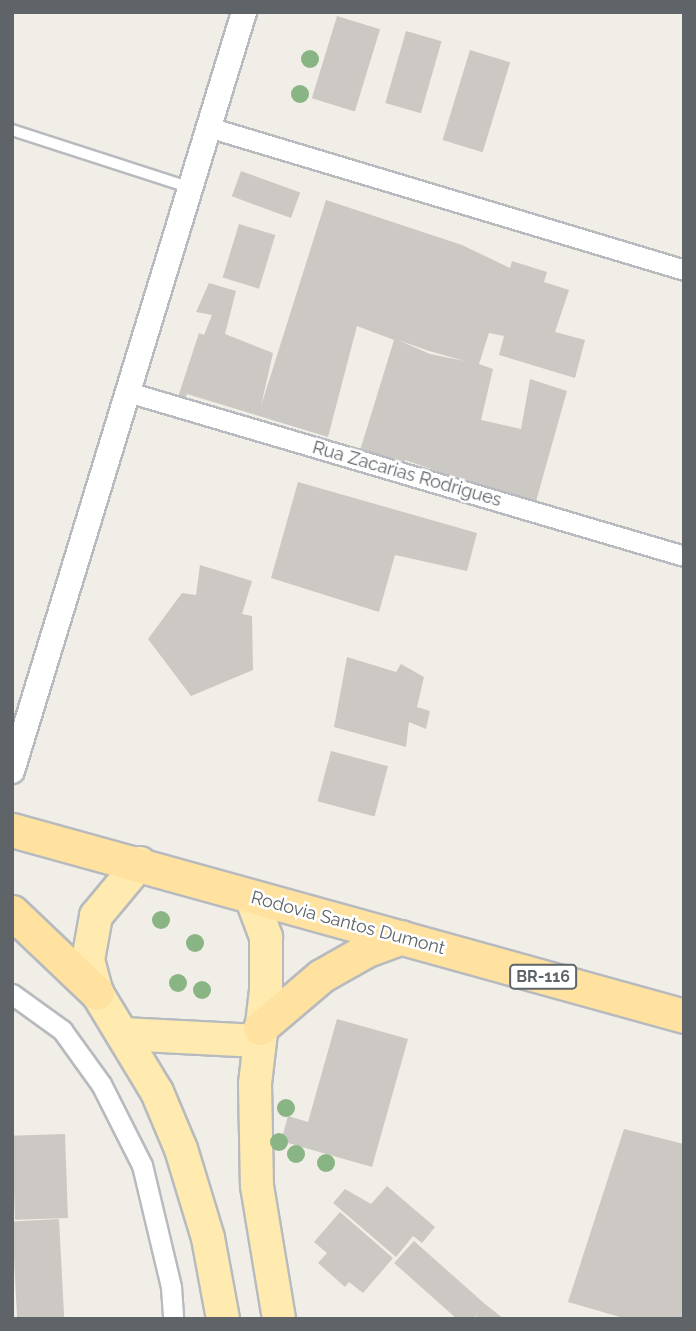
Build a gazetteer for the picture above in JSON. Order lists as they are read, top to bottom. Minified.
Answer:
{"streets":{"highway":["Rodovia Santos Dumont","BR-116"],"street":["Rua Zacarias Rodrigues"]}}
